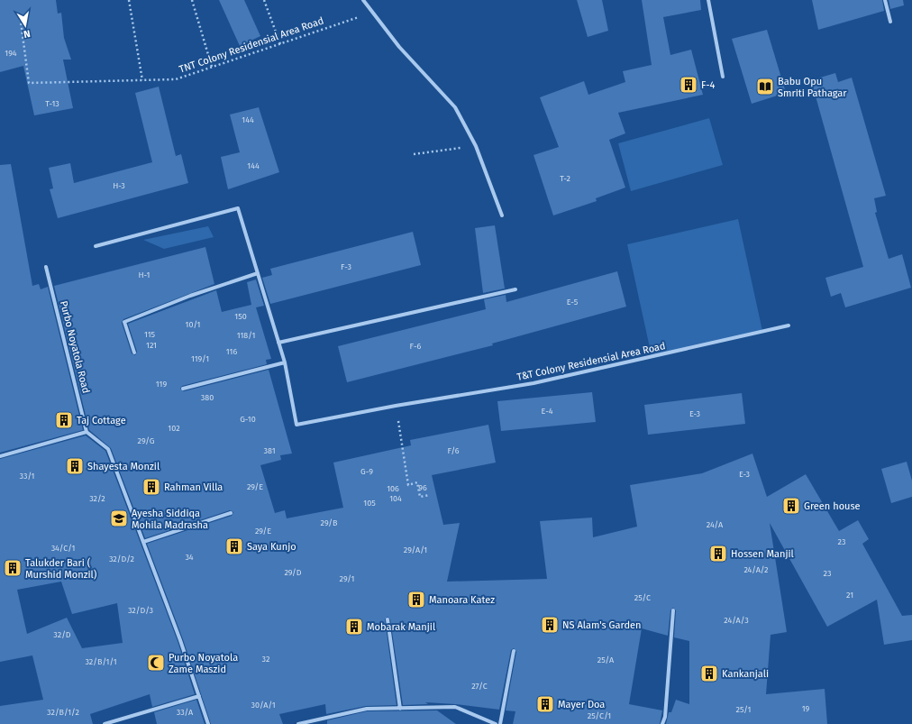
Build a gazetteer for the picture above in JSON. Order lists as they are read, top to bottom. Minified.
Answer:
{"streets":{"street":["Purbo Noyatola Road","T&T Colony Residensial Area Road"],"path":["TNT Colony Residensial Area Road"]},"places":{"building":["F-4","Taj Cottage","Shayesta Monzil","Rahman Villa","Green house","Saya Kunjo","Hossen Manjil","Talukder Bari ( Murshid Monzil)","Manoara Katez","NS Alam's Garden","Mobarak Manjil","Kankanjali","Mayer Doa"],"library":["Babu Opu Smriti Pathagar"],"school or university":["Ayesha Siddiqa Mohila Madrasha"],"mosque":["Purbo Noyatola Zame Maszid"]},"house_numbers":["194","T-13","144","144","T-2","H-3","F-3","H-1","E-5","150","10/1","115","118/1","121","F-6","116","119/1","119","380","E-4","E-3","G-10","102","29/G","381","F/6","G-9","E-3","33/1","29/E","96","106","32/2","104","105","29/B","24/A","29/E","23","34/C/1","29/A/1","34","32/D/2","24/A/2","29/D","23","29/1","21","25/C","32/D/3","24/A/3","32/D","32","25/A","32/B/1/1","27/C","30/A/1","19","25/1","32/B/1/2","33/A","25/C/1"],"north":"bottom"}
